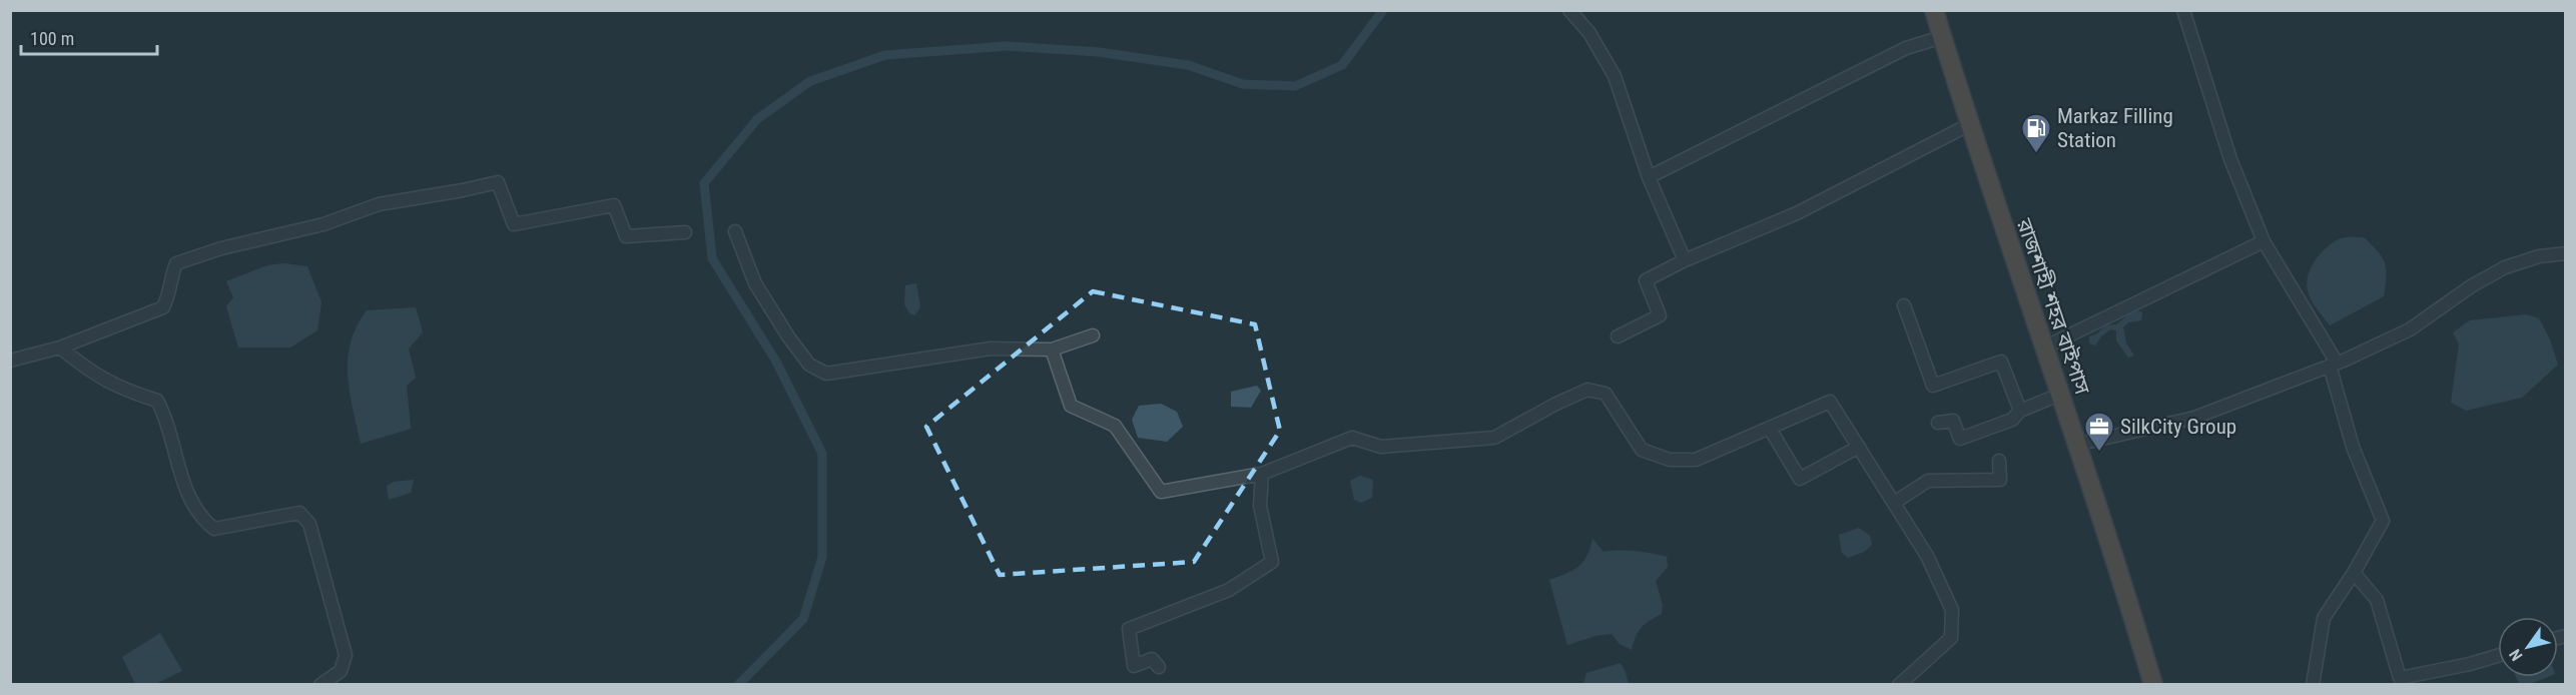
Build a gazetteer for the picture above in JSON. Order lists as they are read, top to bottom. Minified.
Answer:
{"streets":{"highway":["রাজশাহী শহর বাইপাস"]},"places":{"fuel station":["Markaz Filling Station"],"office":["SilkCity Group"]},"scale_bar":"100 m","north":"bottom left"}
